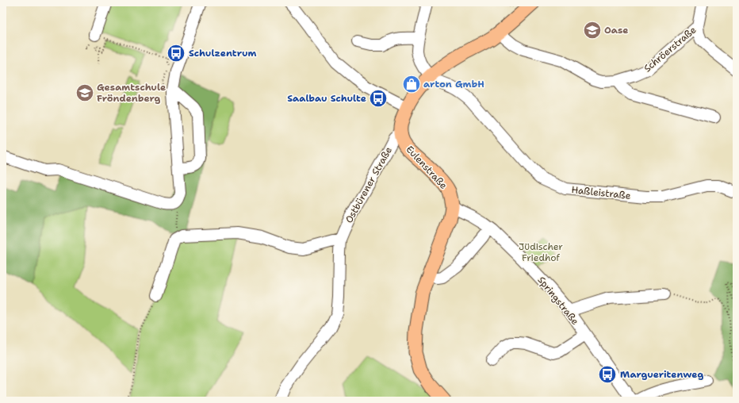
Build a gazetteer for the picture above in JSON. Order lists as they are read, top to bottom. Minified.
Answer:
{"streets":{"main road":["Eulenstraße"],"street":["Schröerstraße","Ostbürener Straße","Haßleistraße","Springstraße"]},"crossings":[["Eulenstraße","Ostbürener Straße"],["Eulenstraße","Springstraße"]],"parks":["Jüdischer Friedhof"],"places":{"school or university":["Oase","Gesamtschule Fröndenberg"],"bus stop":["Schulzentrum","Saalbau Schulte","Margueritenweg"],"shop":["arton GmbH"]}}
